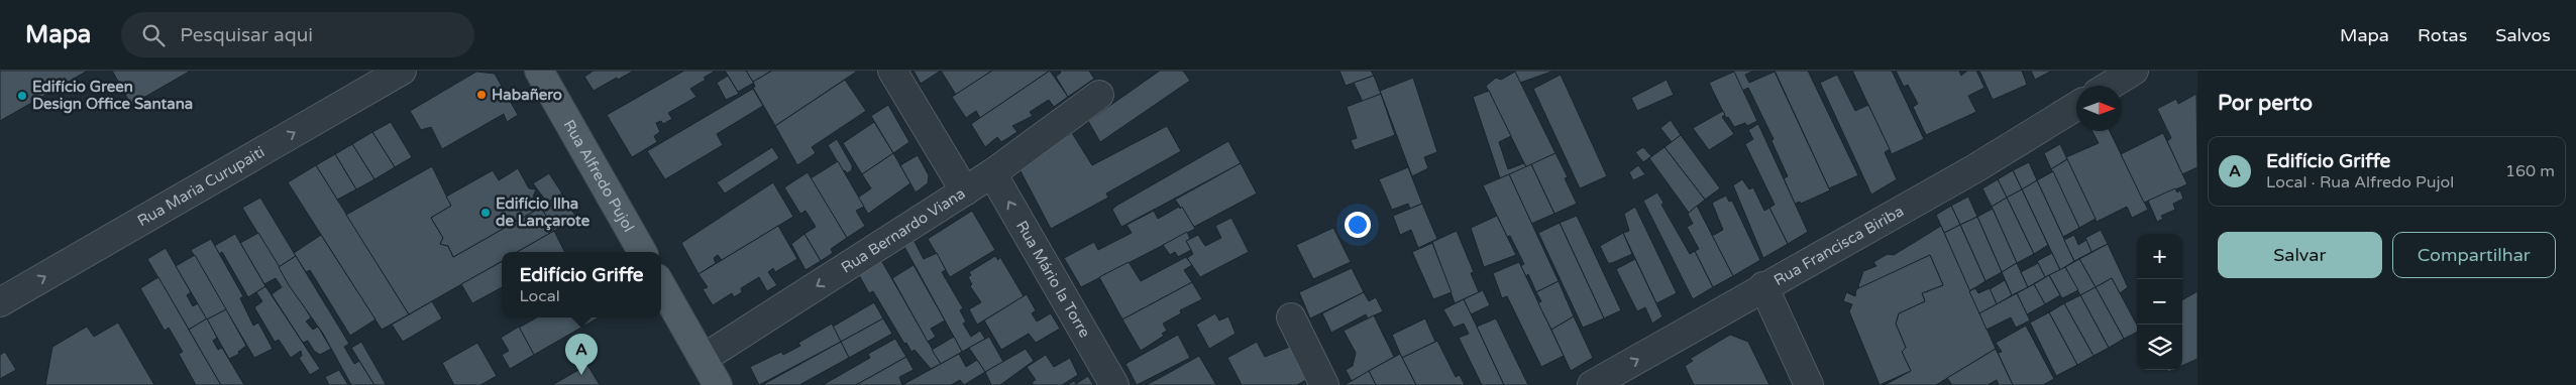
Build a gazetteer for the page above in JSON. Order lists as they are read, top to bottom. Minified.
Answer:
{"streets":{"main road":["Rua Alfredo Pujol"],"street":["Rua Maria Curupaiti","Rua Bernardo Viana","Rua Francisca Biriba","Rua Mário la Torre"]},"crossings":[["Rua Bernardo Viana","Rua Mário la Torre"]],"one_way":["Rua Maria Curupaiti","Rua Bernardo Viana","Rua Francisca Biriba","Rua Mário la Torre"],"places":["Habañero","Edifício Green Design Office Santana","Edifício Ilha de Lançarote"],"north":"right","page":{"header":"Mapa","search":"Pesquisar aqui","nav":["Mapa","Rotas","Salvos"],"heading":"Por perto","list":[{"mark":"A","name":"Edifício Griffe","note":"Local · Rua Alfredo Pujol","value":"160 m"}],"buttons":["Salvar","Compartilhar"],"map_buttons":["+","−"],"popup":["Edifício Griffe","Local"],"pins":"A"}}
